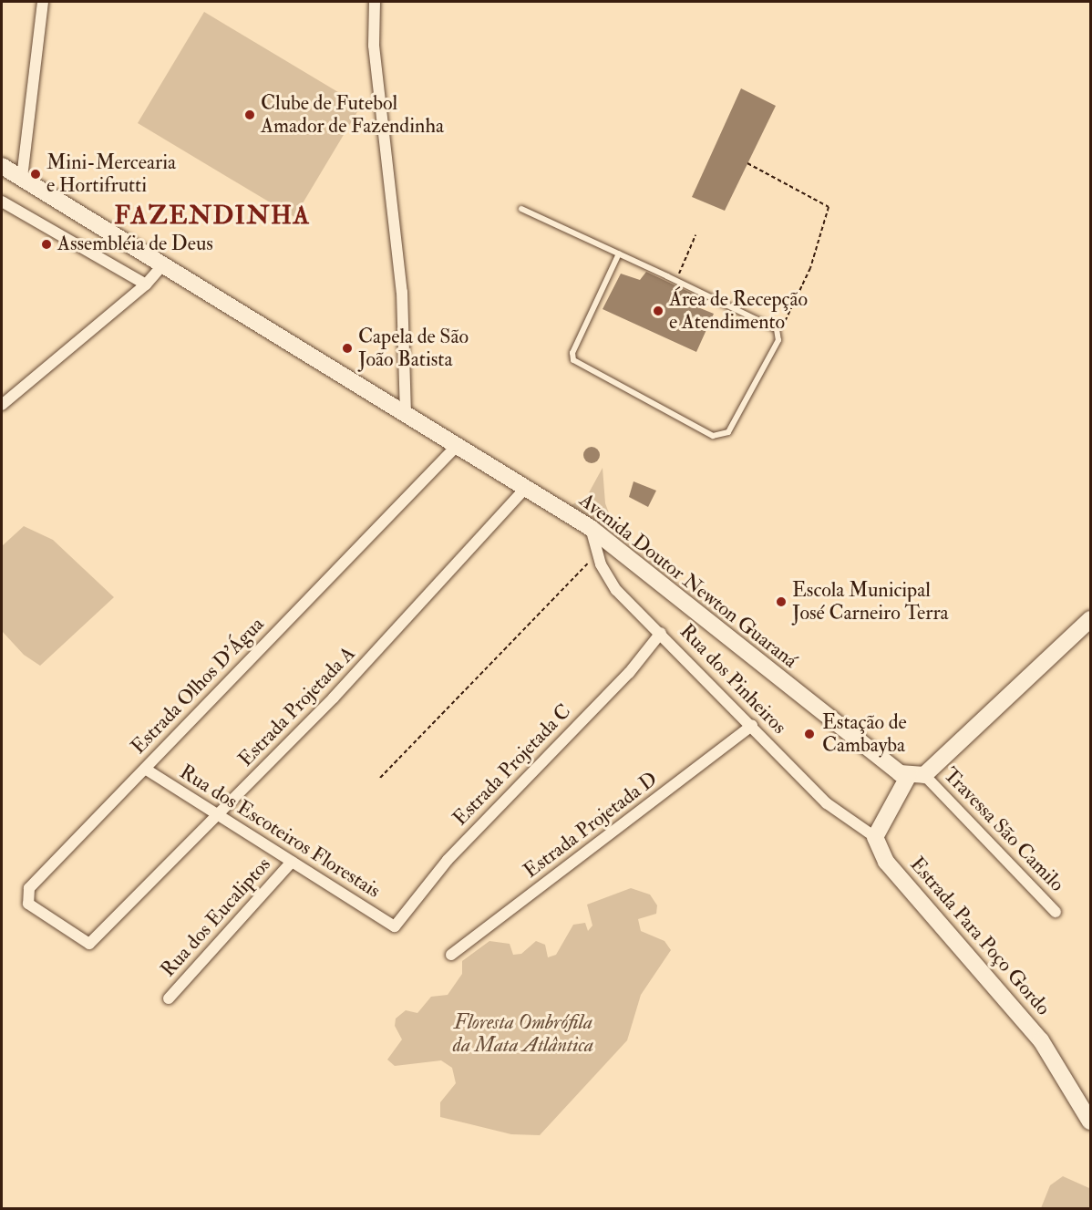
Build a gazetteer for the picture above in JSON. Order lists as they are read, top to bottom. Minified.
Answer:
{"streets":{"main road":["Avenida Doutor Newton Guaraná","Estrada Para Poço Gordo"],"street":["Rua dos Pinheiros","Estrada Olhos D'Água","Estrada Projetada A","Estrada Projetada C","Estrada Projetada D","Travessa São Camilo","Rua dos Escoteiros Florestais","Rua dos Eucaliptos"]},"crossings":[["Avenida Doutor Newton Guaraná","Rua dos Pinheiros"],["Avenida Doutor Newton Guaraná","Estrada Olhos D'Água"],["Avenida Doutor Newton Guaraná","Estrada Projetada A"],["Avenida Doutor Newton Guaraná","Travessa São Camilo"],["Rua dos Pinheiros","Estrada Projetada C"],["Rua dos Pinheiros","Estrada Projetada D"],["Rua dos Pinheiros","Estrada Para Poço Gordo"],["Estrada Olhos D'Água","Estrada Projetada A"],["Estrada Olhos D'Água","Rua dos Escoteiros Florestais"],["Estrada Projetada A","Rua dos Escoteiros Florestais"],["Estrada Projetada C","Rua dos Escoteiros Florestais"],["Rua dos Escoteiros Florestais","Rua dos Eucaliptos"]],"districts":["FAZENDINHA"],"parks":["Floresta Ombrófila da Mata Atlântica"],"places":["Clube de Futebol Amador de Fazendinha","Mini-Mercearia e Hortifrutti","Assembléia de Deus","Área de Recepção e Atendimento","Capela de São João Batista","Escola Municipal José Carneiro Terra","Estação de Cambayba"]}
